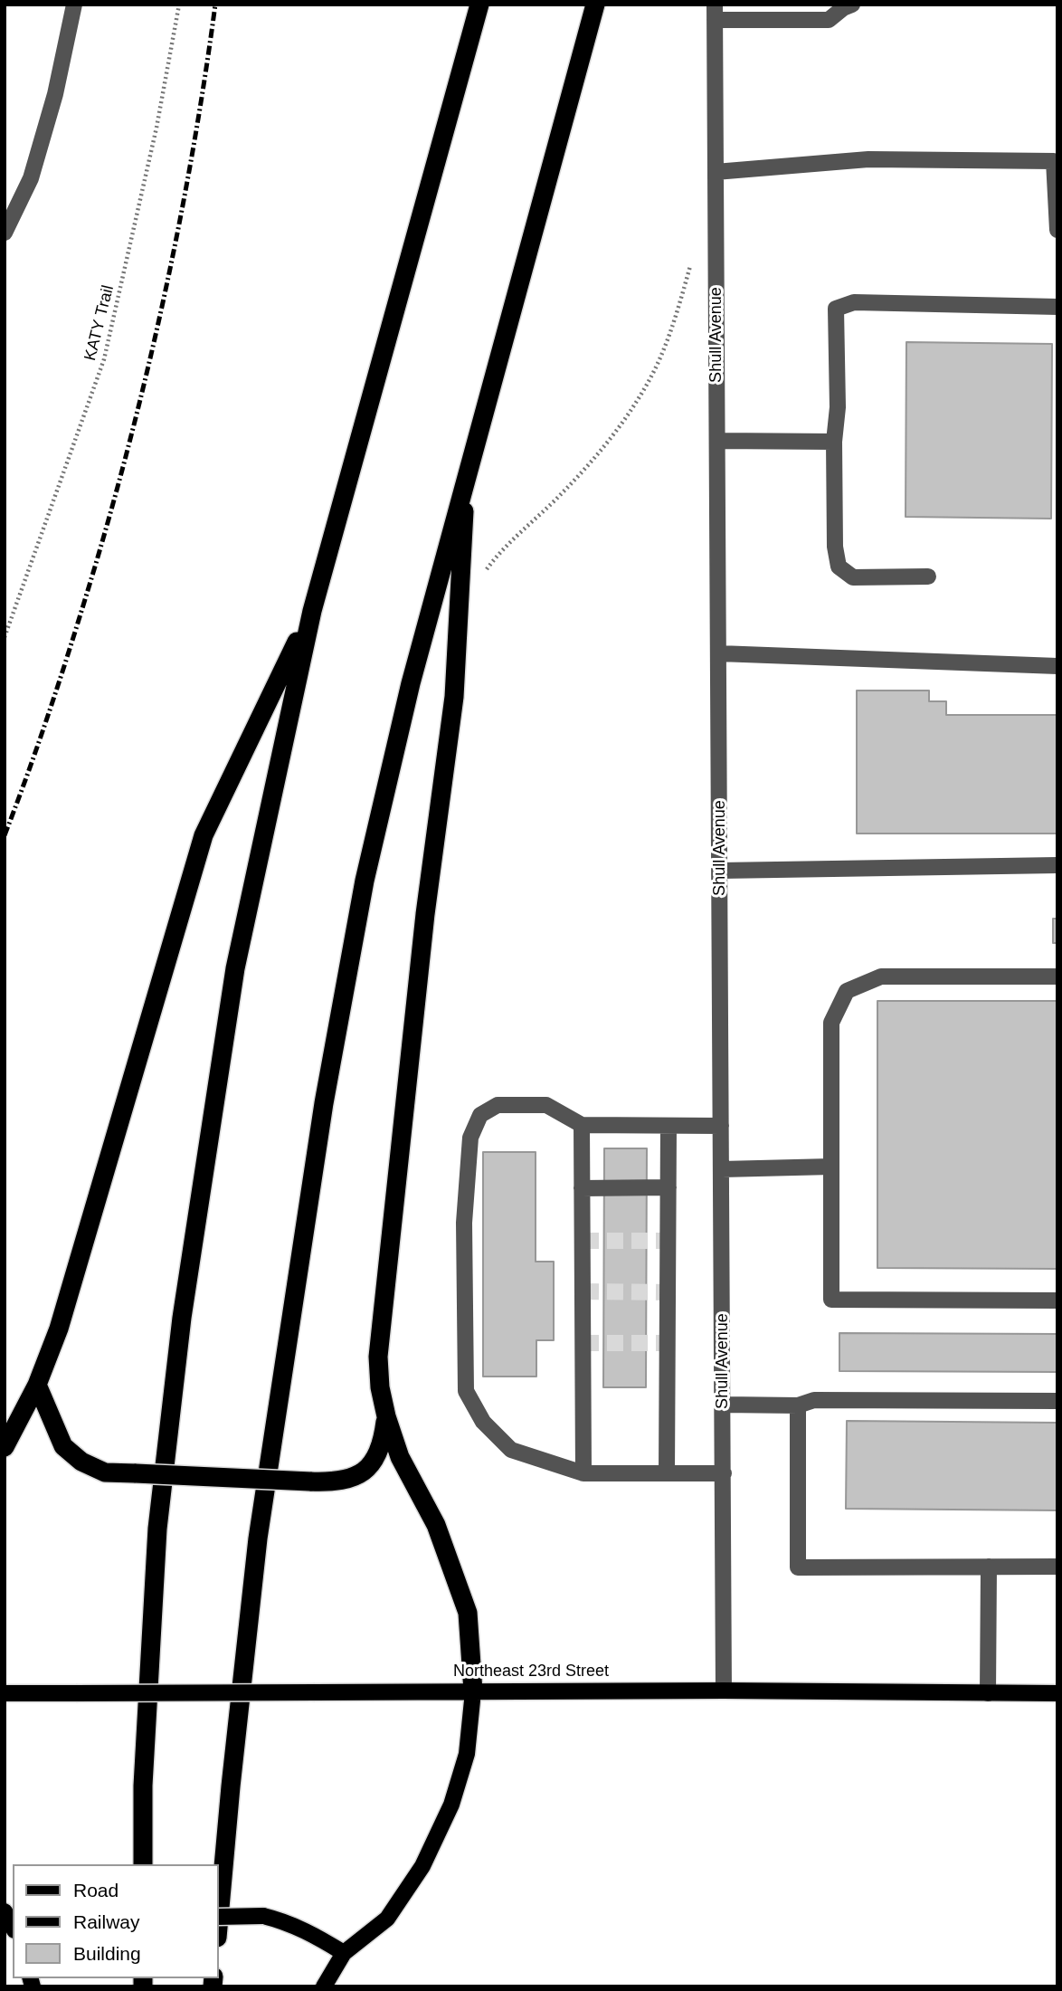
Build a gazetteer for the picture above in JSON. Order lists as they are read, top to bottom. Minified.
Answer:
{"streets":{"main road":["Northeast 23rd Street"],"street":["Shull Avenue"],"path":["KATY Trail"]},"crossings":[["Shull Avenue","Northeast 23rd Street"]],"legend":["Road","Railway","Building"]}
